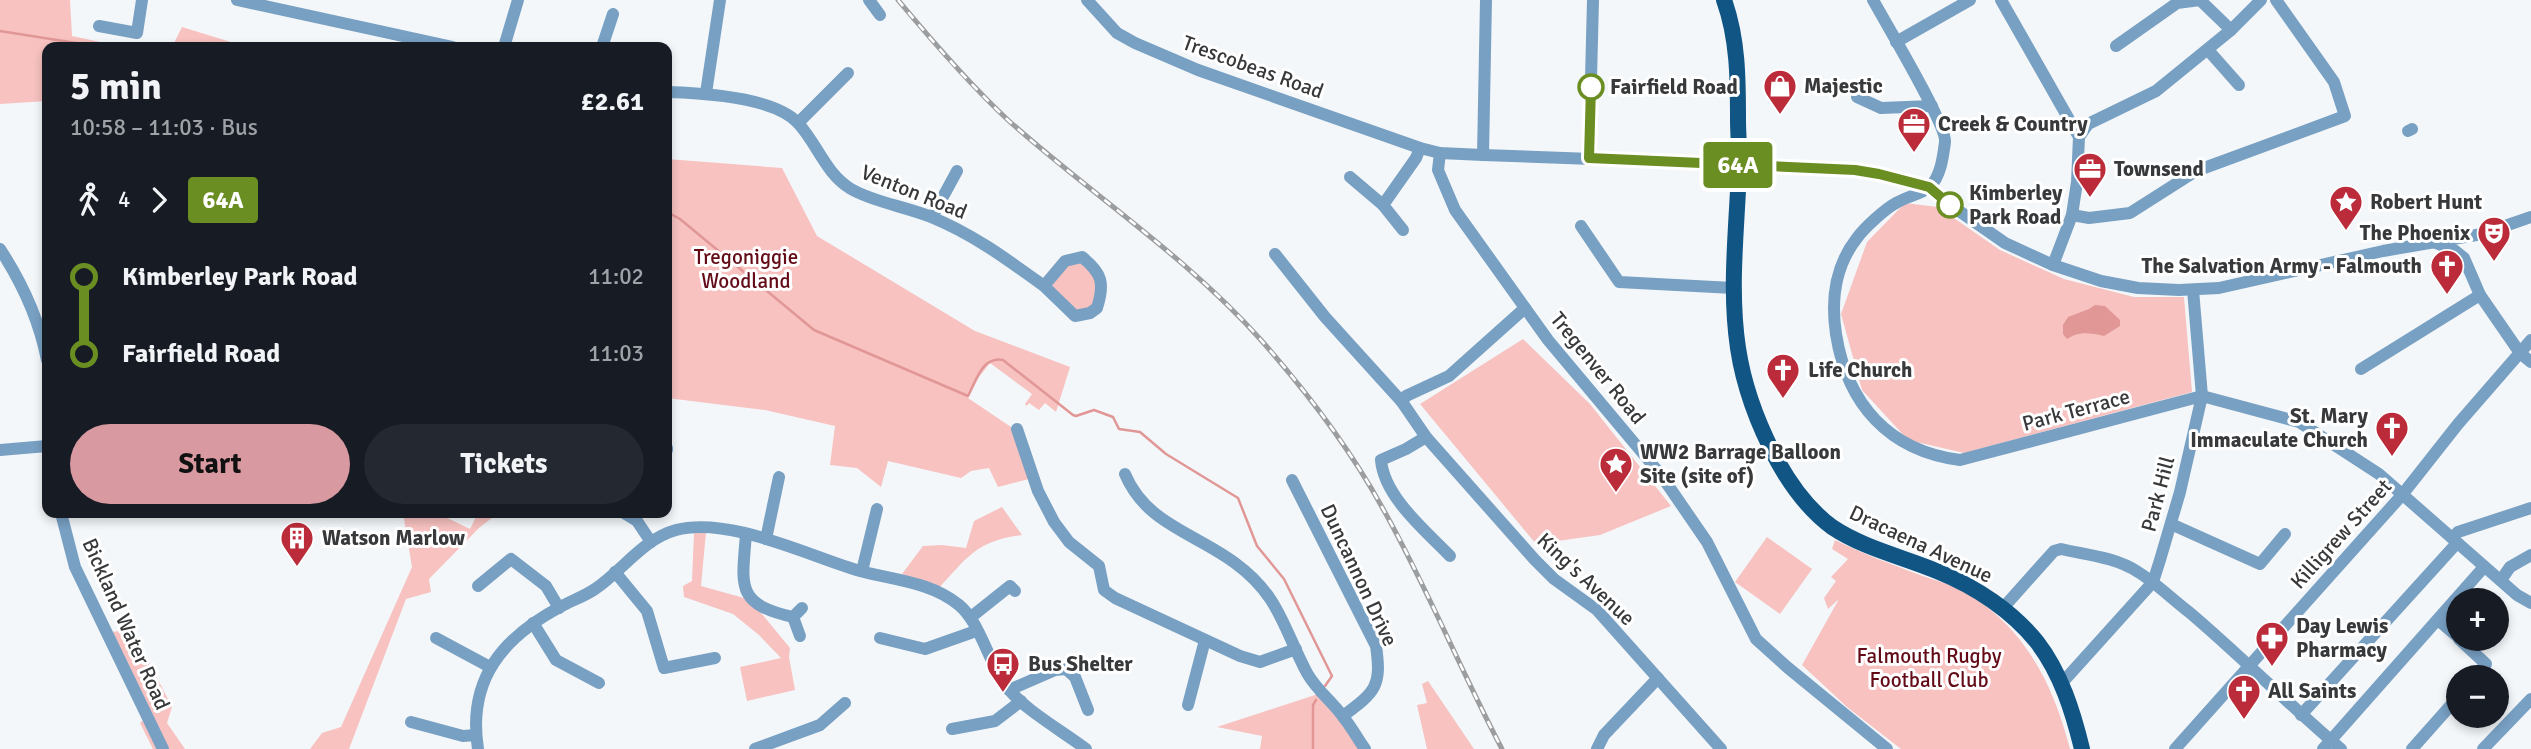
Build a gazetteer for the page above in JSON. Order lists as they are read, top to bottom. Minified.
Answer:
{"streets":{"main road":["Dracaena Avenue"],"street":["Trescobeas Road","Venton Road","Tregenver Road","Park Terrace","Park Hill","Killigrew Street","Duncannon Drive","King's Avenue","Bickland Water Road"]},"crossings":[["Park Terrace","Park Hill"]],"parks":["Tregoniggie Woodland","Falmouth Rugby Football Club"],"places":{"other":["Fairfield Road","Kimberley Park Road"],"shop":["Majestic"],"office":["Creek & Country","Townsend"],"place":["Robert Hunt","WW2 Barrage Balloon Site (site of)"],"theatre":["The Phoenix"],"church":["The Salvation Army - Falmouth","Life Church","St. Mary Immaculate Church","All Saints"],"building":["Watson Marlow"],"pharmacy":["Day Lewis Pharmacy"],"bus stop":["Bus Shelter"]},"lines":["bus line 64A"],"page":{"on_map":"64A","heading":["5 min","10:58 – 11:03 · Bus","£2.61"],"legs":["4","64A"],"list":[{"name":"Kimberley Park Road","value":"11:02"},{"name":"Fairfield Road","value":"11:03"}],"buttons":["Start","Tickets"],"map_buttons":["+","−"]}}
